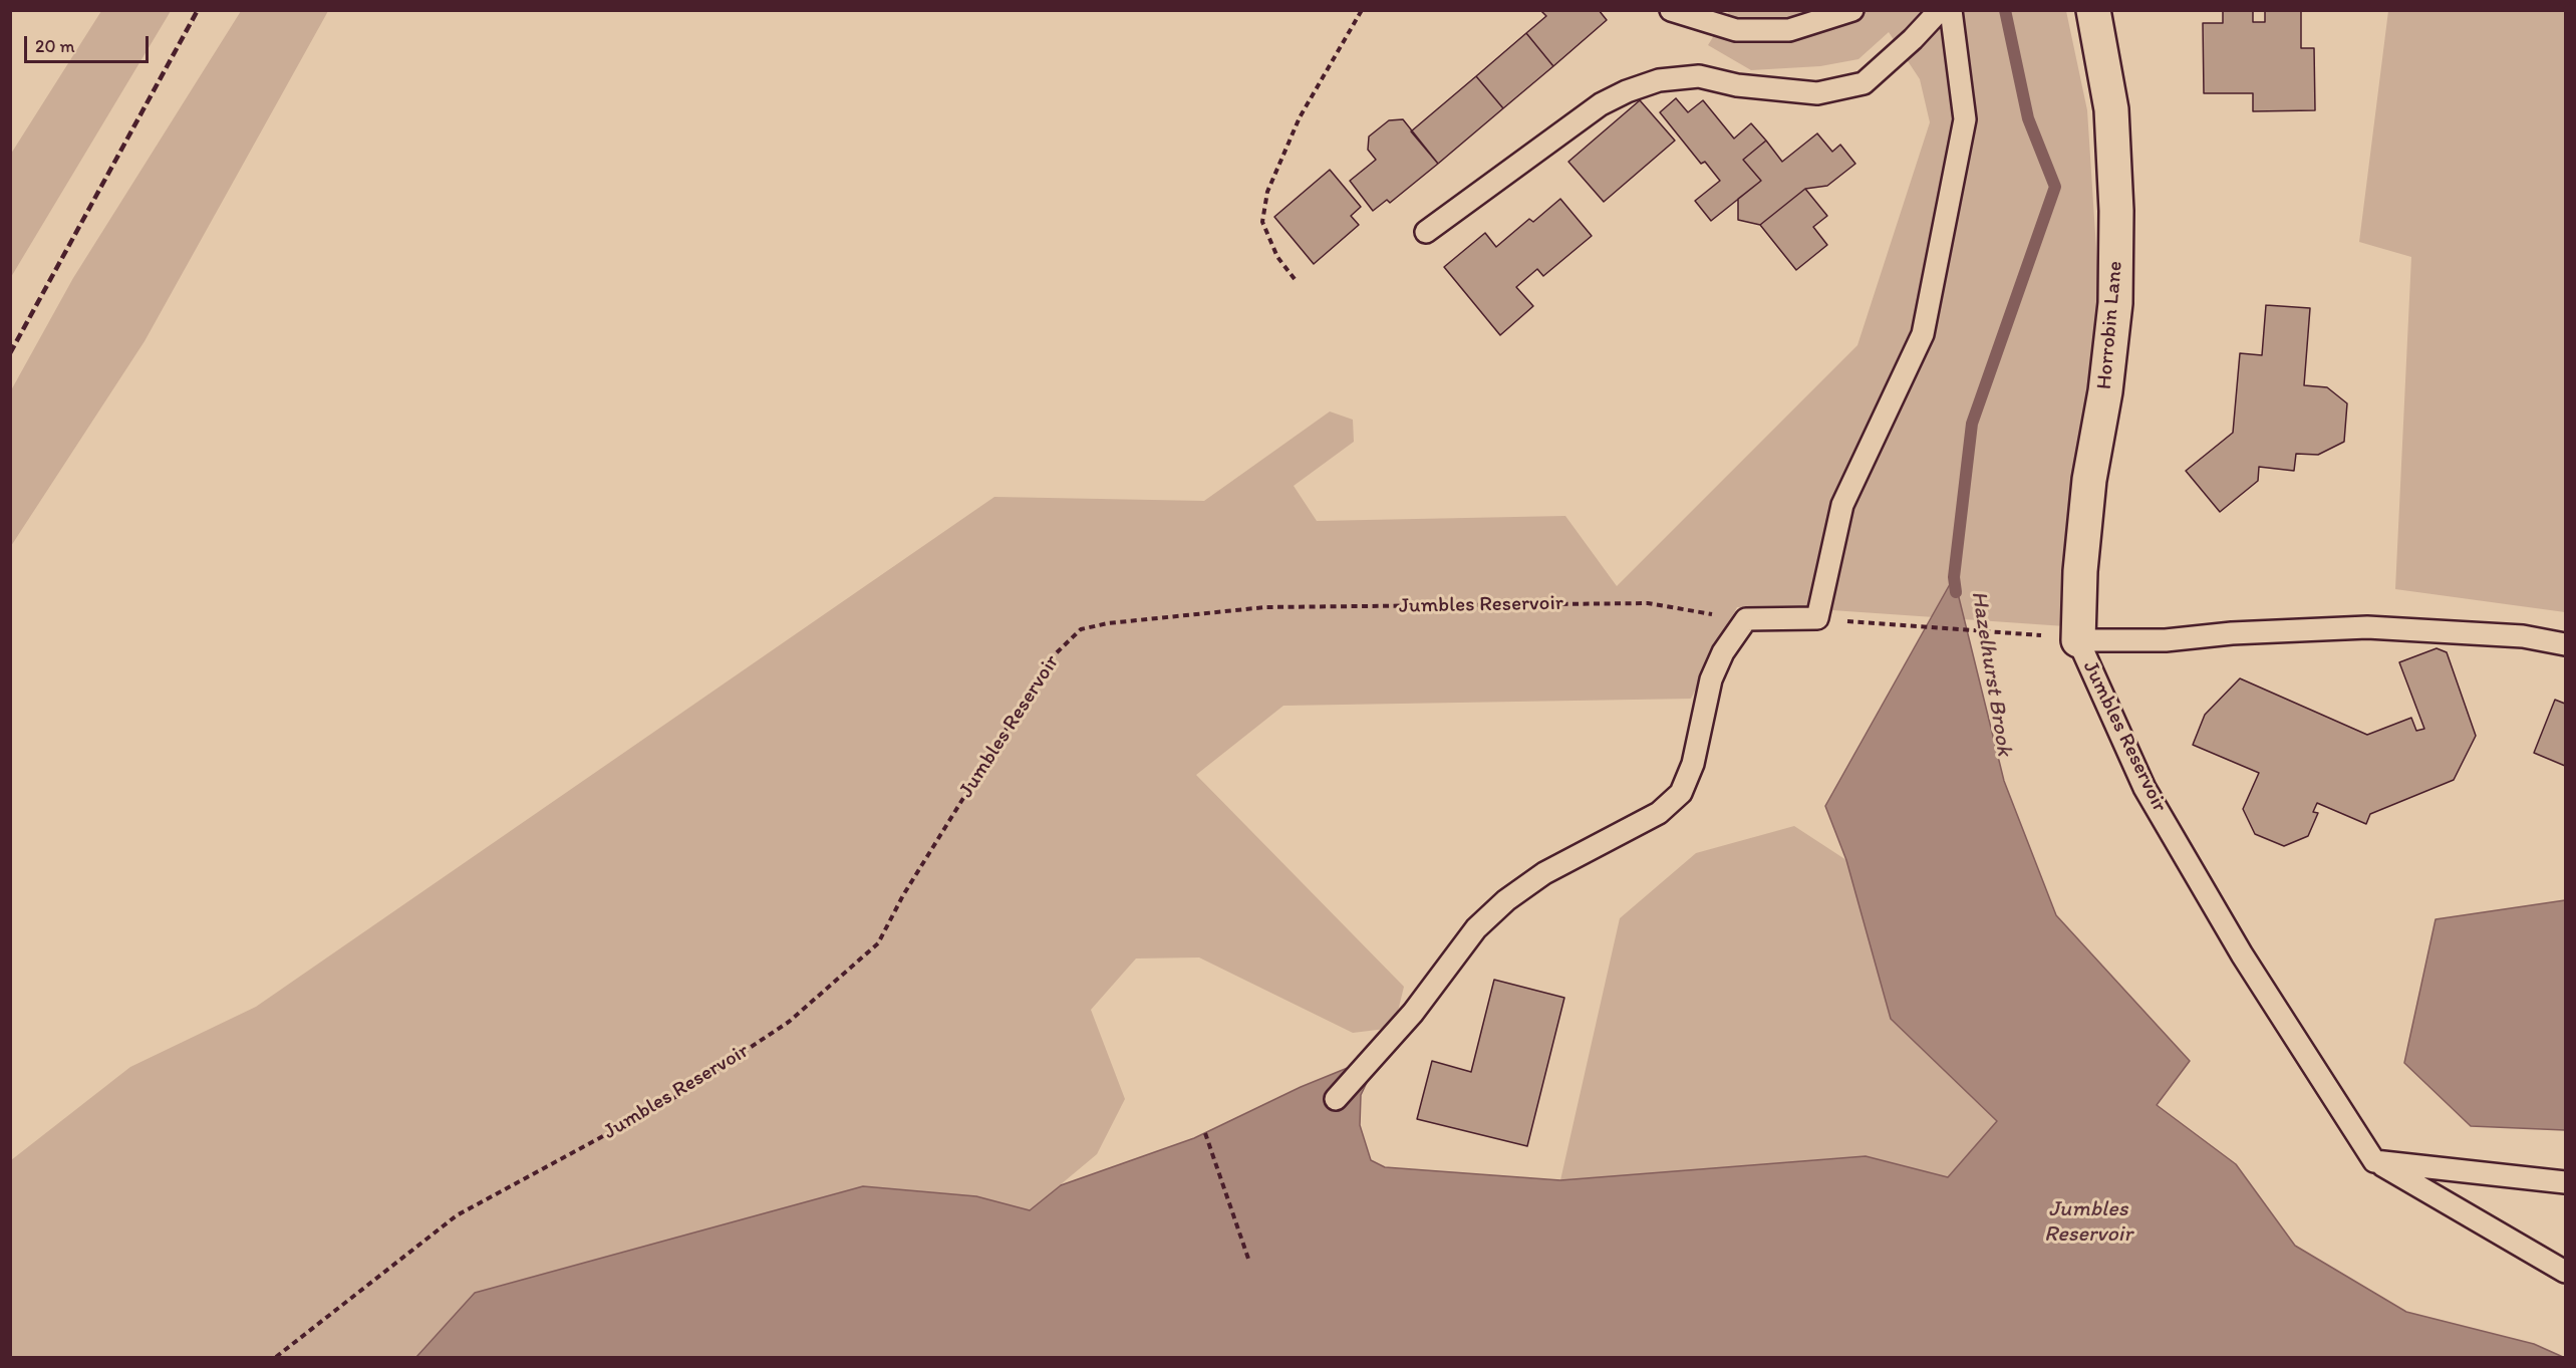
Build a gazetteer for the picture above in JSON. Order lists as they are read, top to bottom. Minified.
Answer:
{"streets":{"street":["Horrobin Lane"],"lane":["Jumbles Reservoir"]},"crossings":[["Horrobin Lane","Jumbles Reservoir"]],"water":["Hazelhurst Brook","Jumbles Reservoir"],"scale_bar":"20 m"}
